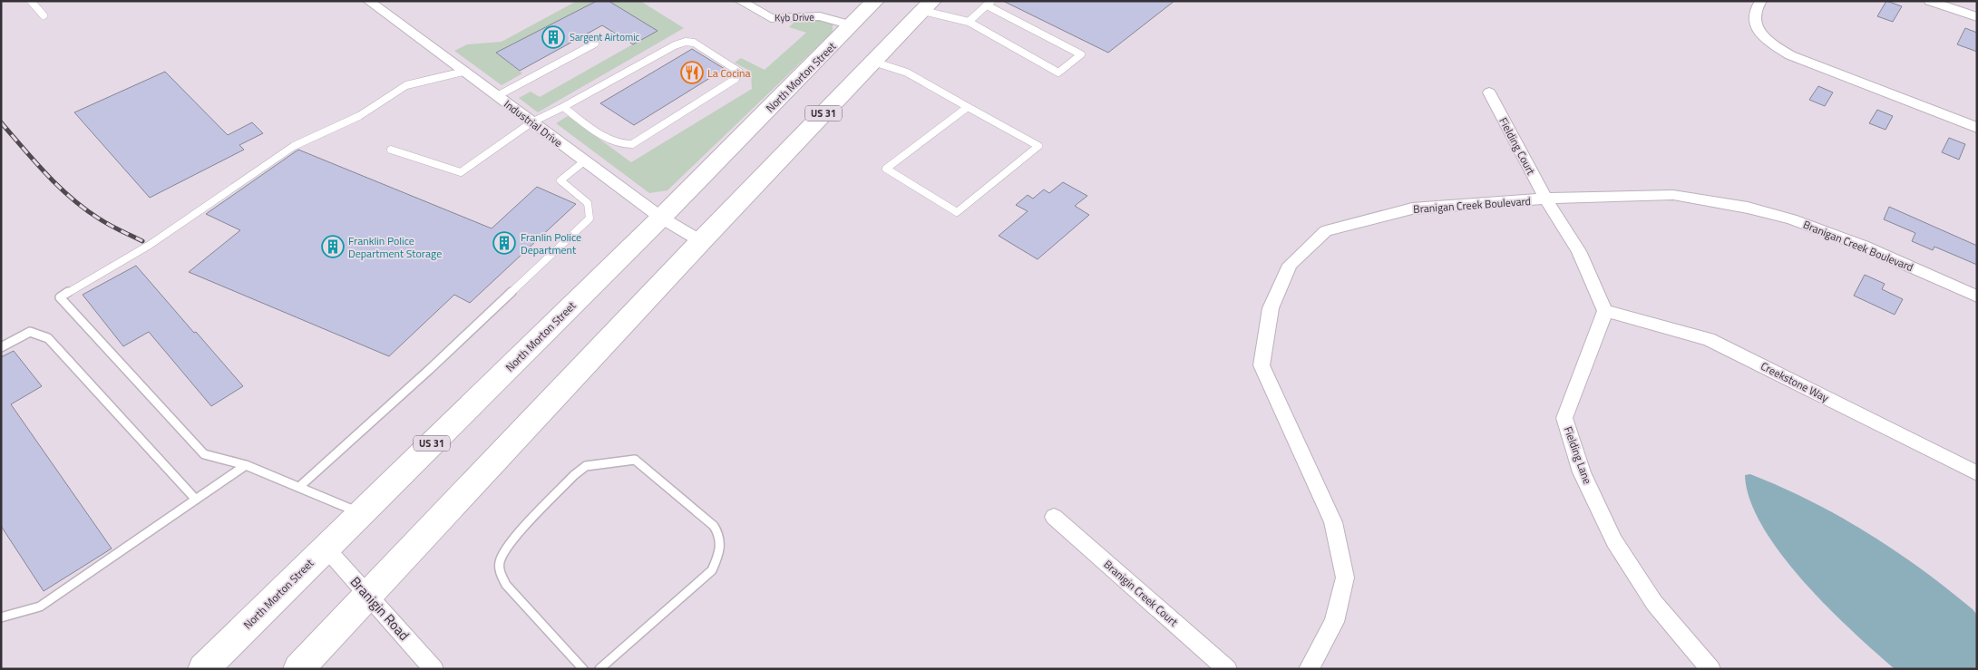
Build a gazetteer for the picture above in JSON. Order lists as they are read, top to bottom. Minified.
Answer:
{"streets":{"main road":["North Morton Street","US 31"],"street":["Kyb Drive","Industrial Drive","Fielding Court","Branigan Creek Boulevard","Creekstone Way","Fielding Lane","Branigin Creek Court","Branigin Road"]},"crossings":[["Kyb Drive","North Morton Street"],["North Morton Street","Industrial Drive"],["North Morton Street","Branigin Road"],["Fielding Court","Branigan Creek Boulevard"],["Creekstone Way","Fielding Lane"]],"places":{"building":["Sargent Airtomic","Franlin Police Department","Franklin Police Department Storage"],"restaurant":["La Cocina"]}}
